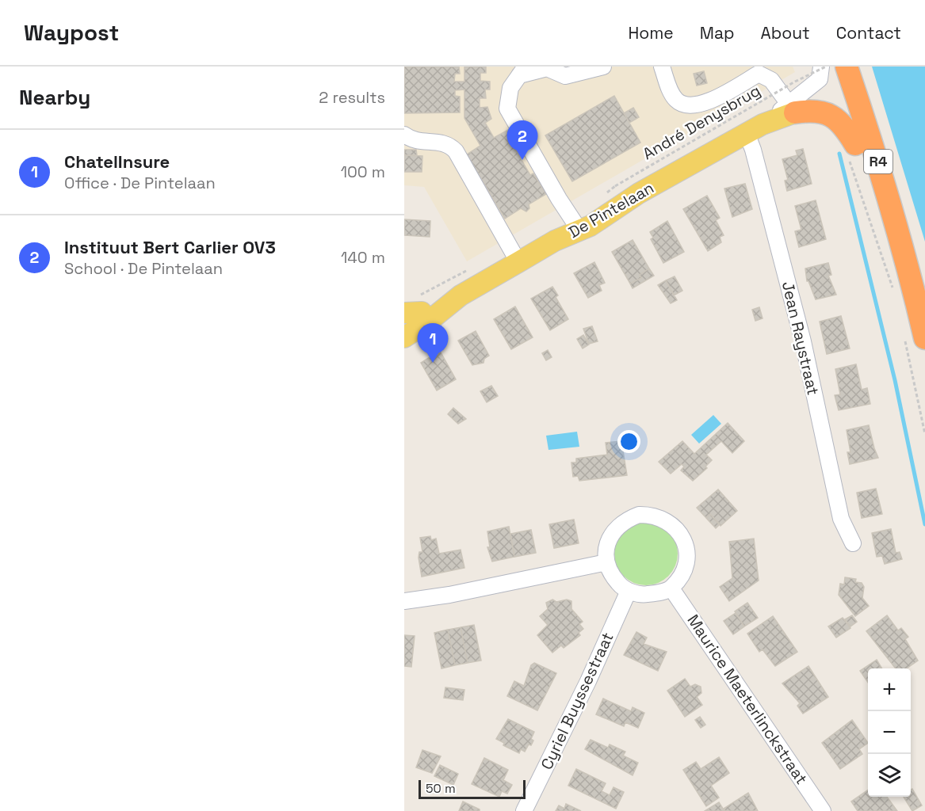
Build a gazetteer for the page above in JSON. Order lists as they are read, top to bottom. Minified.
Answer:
{"streets":{"highway":["R4"],"main road":["De Pintelaan"],"street":["Jean Raystraat","Maurice Maeterlinckstraat","Cyriel Buyssestraat"],"path":["André Denysbrug"]},"crossings":[["De Pintelaan","Jean Raystraat"],["Maurice Maeterlinckstraat","Cyriel Buyssestraat"]],"scale_bar":"50 m","page":{"header":"Waypost","nav":["Home","Map","About","Contact"],"heading":["Nearby","2 results"],"pins":["2","1"],"list":[{"mark":"1","name":"ChatelInsure","note":"Office · De Pintelaan","value":"100 m"},{"mark":"2","name":"Instituut Bert Carlier OV3","note":"School · De Pintelaan","value":"140 m"}],"map_buttons":["+","−"],"scale":"50 m"}}
